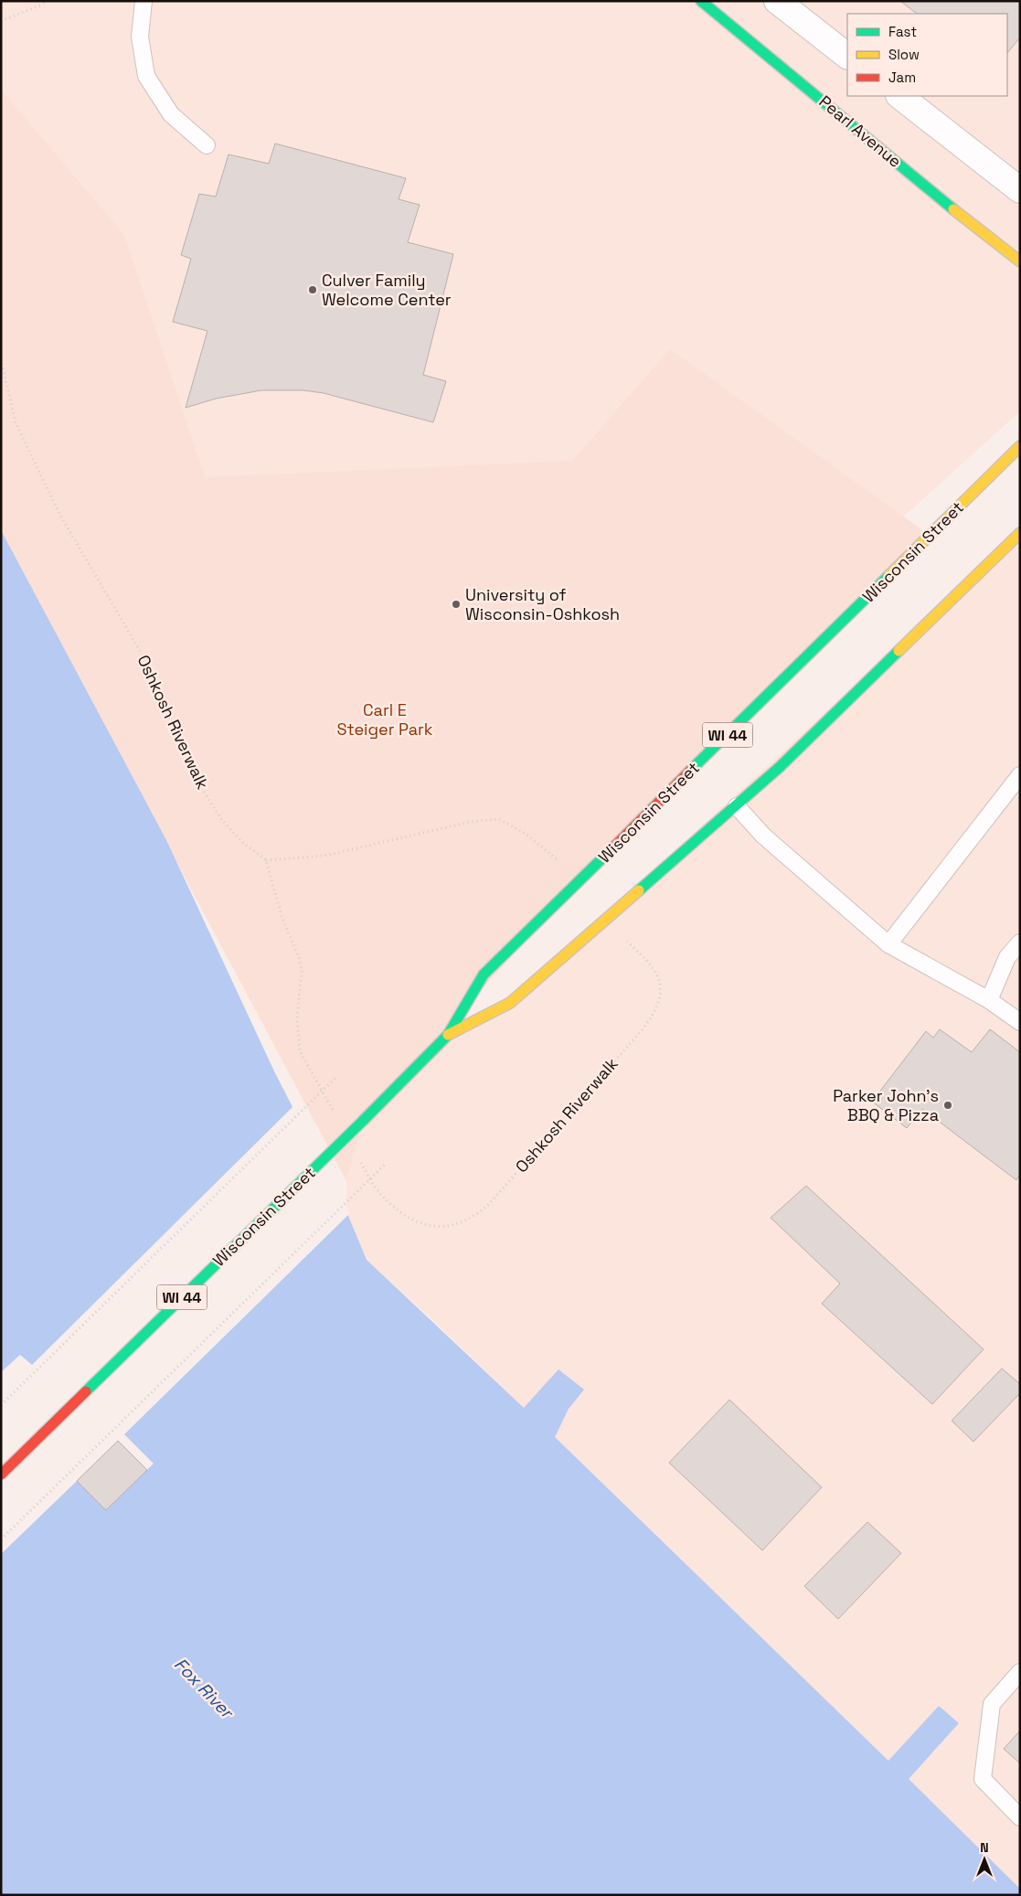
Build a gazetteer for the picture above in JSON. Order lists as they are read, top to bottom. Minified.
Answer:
{"streets":{"main road":["Pearl Avenue","Wisconsin Street","WI 44"],"path":["Oshkosh Riverwalk"]},"crossings":[["Wisconsin Street","Oshkosh Riverwalk"]],"water":["Fox River"],"parks":["Carl E Steiger Park"],"places":["Culver Family Welcome Center","University of Wisconsin-Oshkosh","Parker John's BBQ & Pizza"],"legend":["Fast","Slow","Jam"],"north":"top"}
